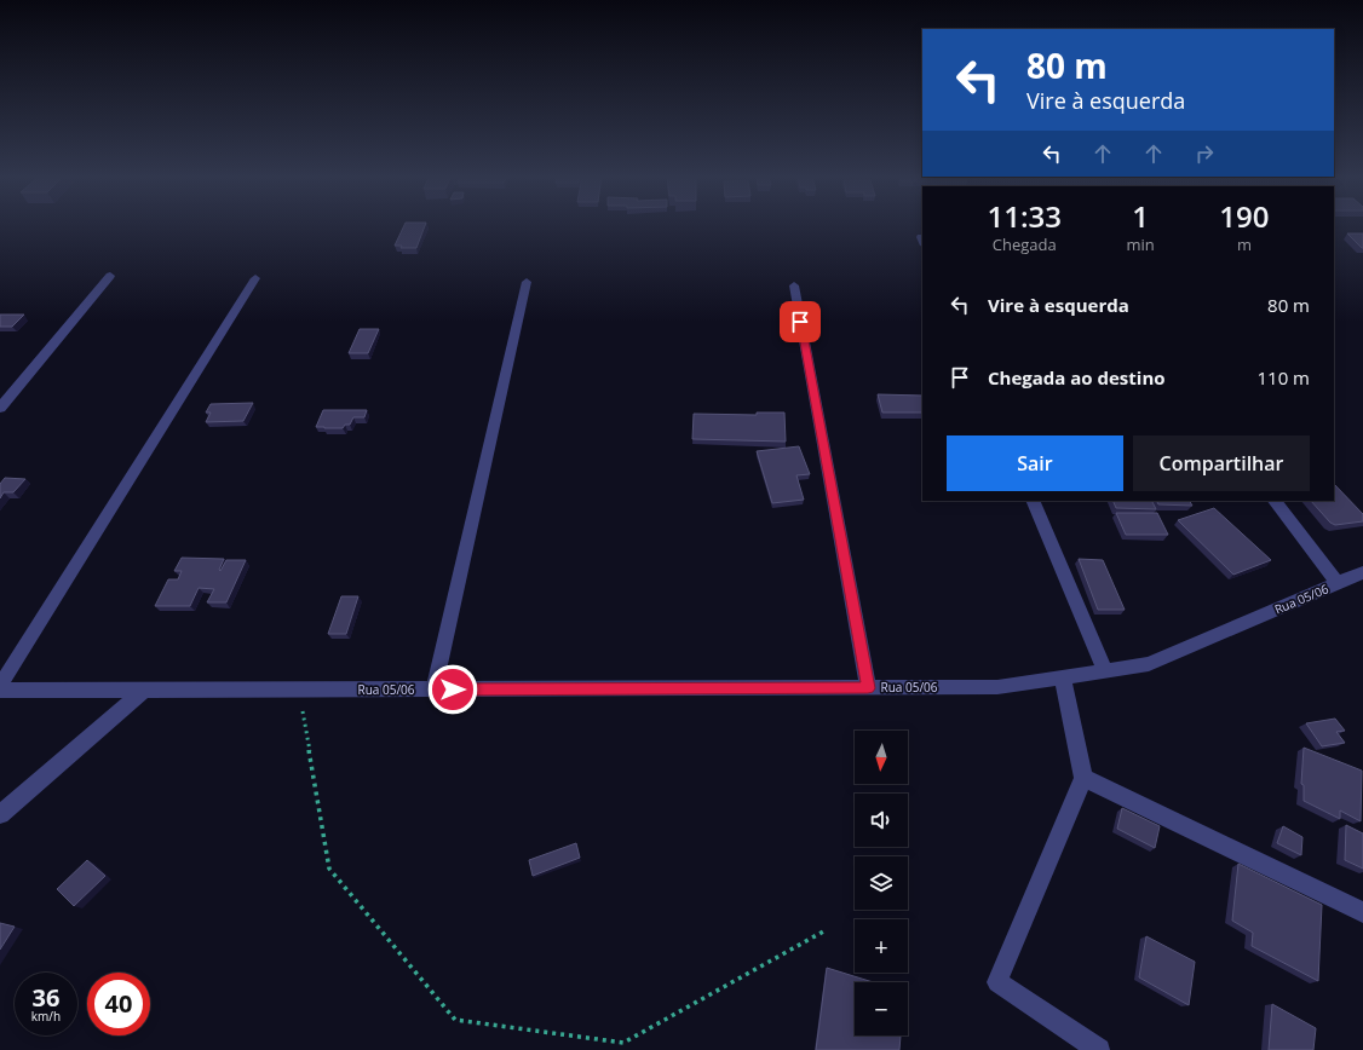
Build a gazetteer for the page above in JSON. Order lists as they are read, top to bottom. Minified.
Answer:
{"streets":{"street":["Rua 05/06"]},"north":"bottom","page":{"turn":["80 m","Vire à esquerda"],"eta":["11:33","Chegada","1","min","190","m"],"list":[{"name":"Vire à esquerda","value":"80 m"},{"name":"Chegada ao destino","value":"110 m"}],"buttons":["Sair","Compartilhar"],"map_buttons":["+","−"],"speed":"36 km/h","limit":"40"}}
